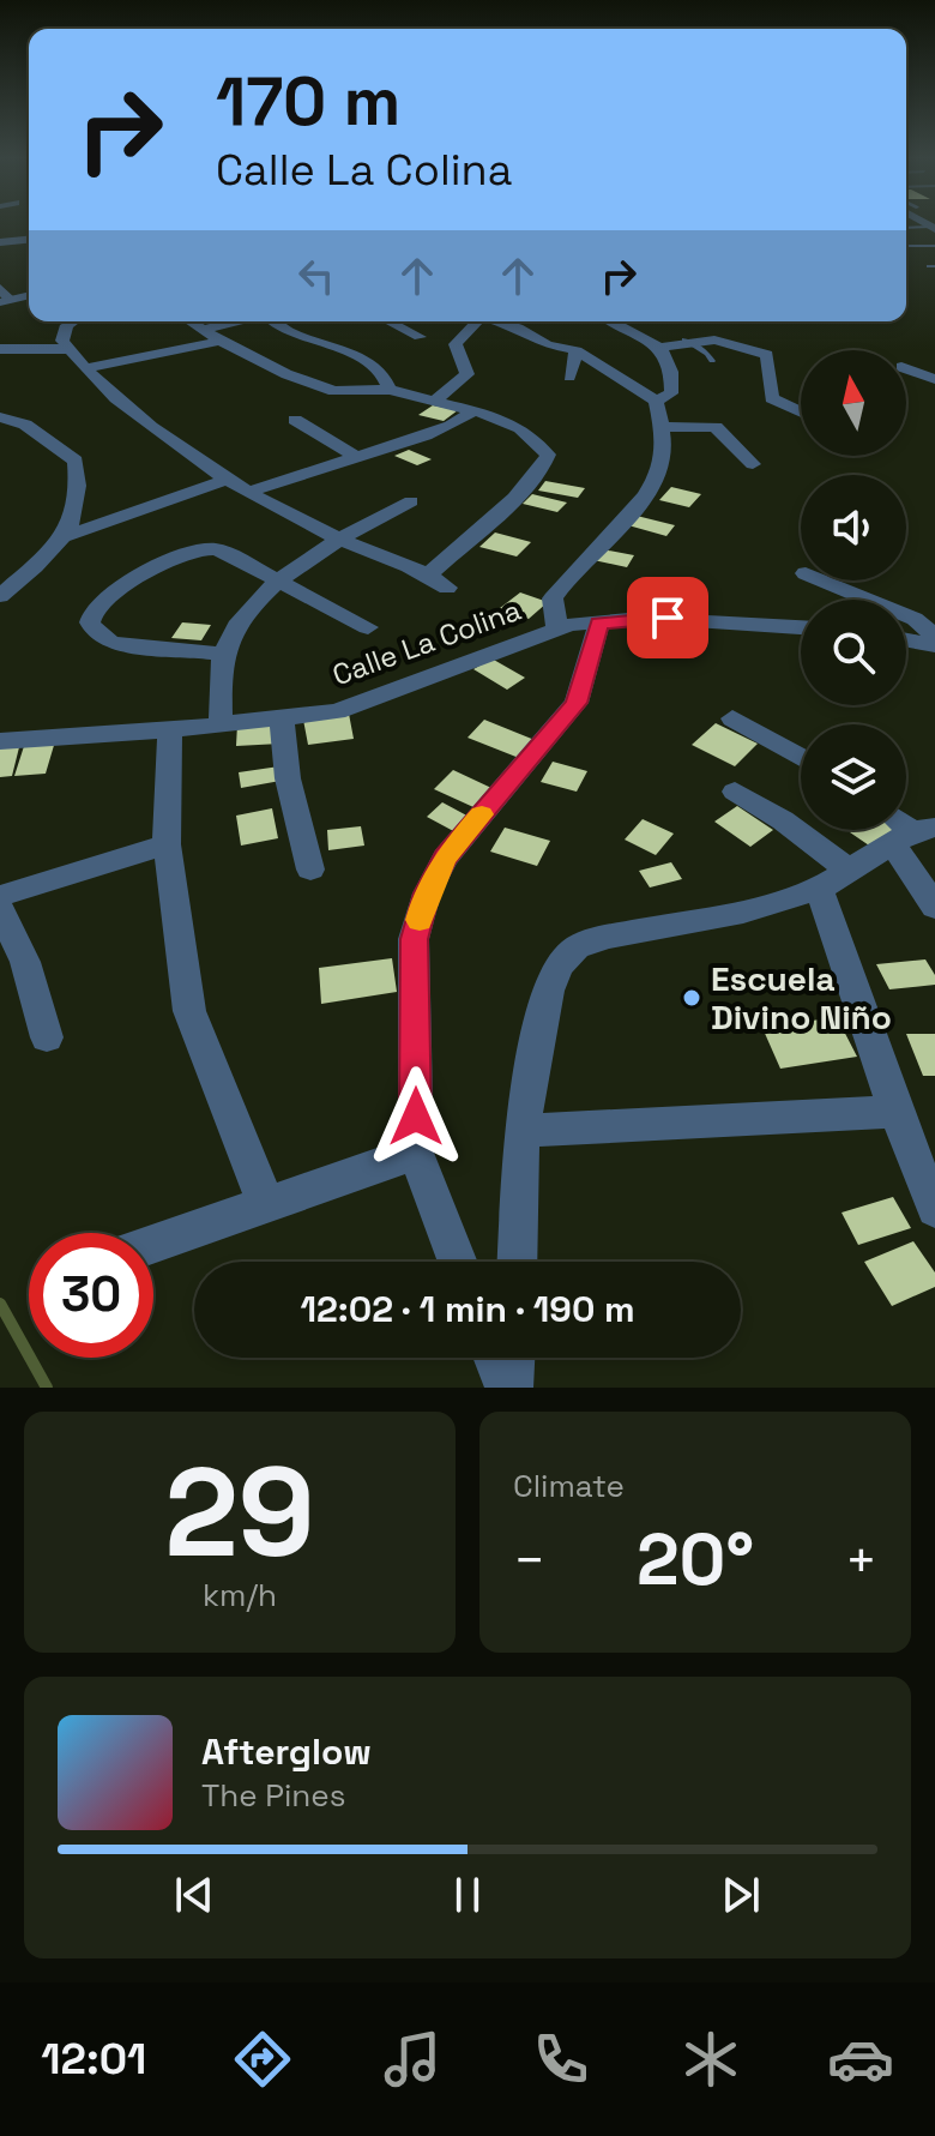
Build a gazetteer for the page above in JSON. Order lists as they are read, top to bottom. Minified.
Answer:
{"streets":{"street":["Calle La Colina"]},"places":["Escuela Divino Niño"],"north":"top","page":{"turn":["170 m","Calle La Colina"],"limit":"30","trip":"12:02 · 1 min · 190 m","tile":[["29","km/h"],"Climate"],"heat":["−","20°","+"],"song":["Afterglow","The Pines"],"tabs":"12:01"}}
